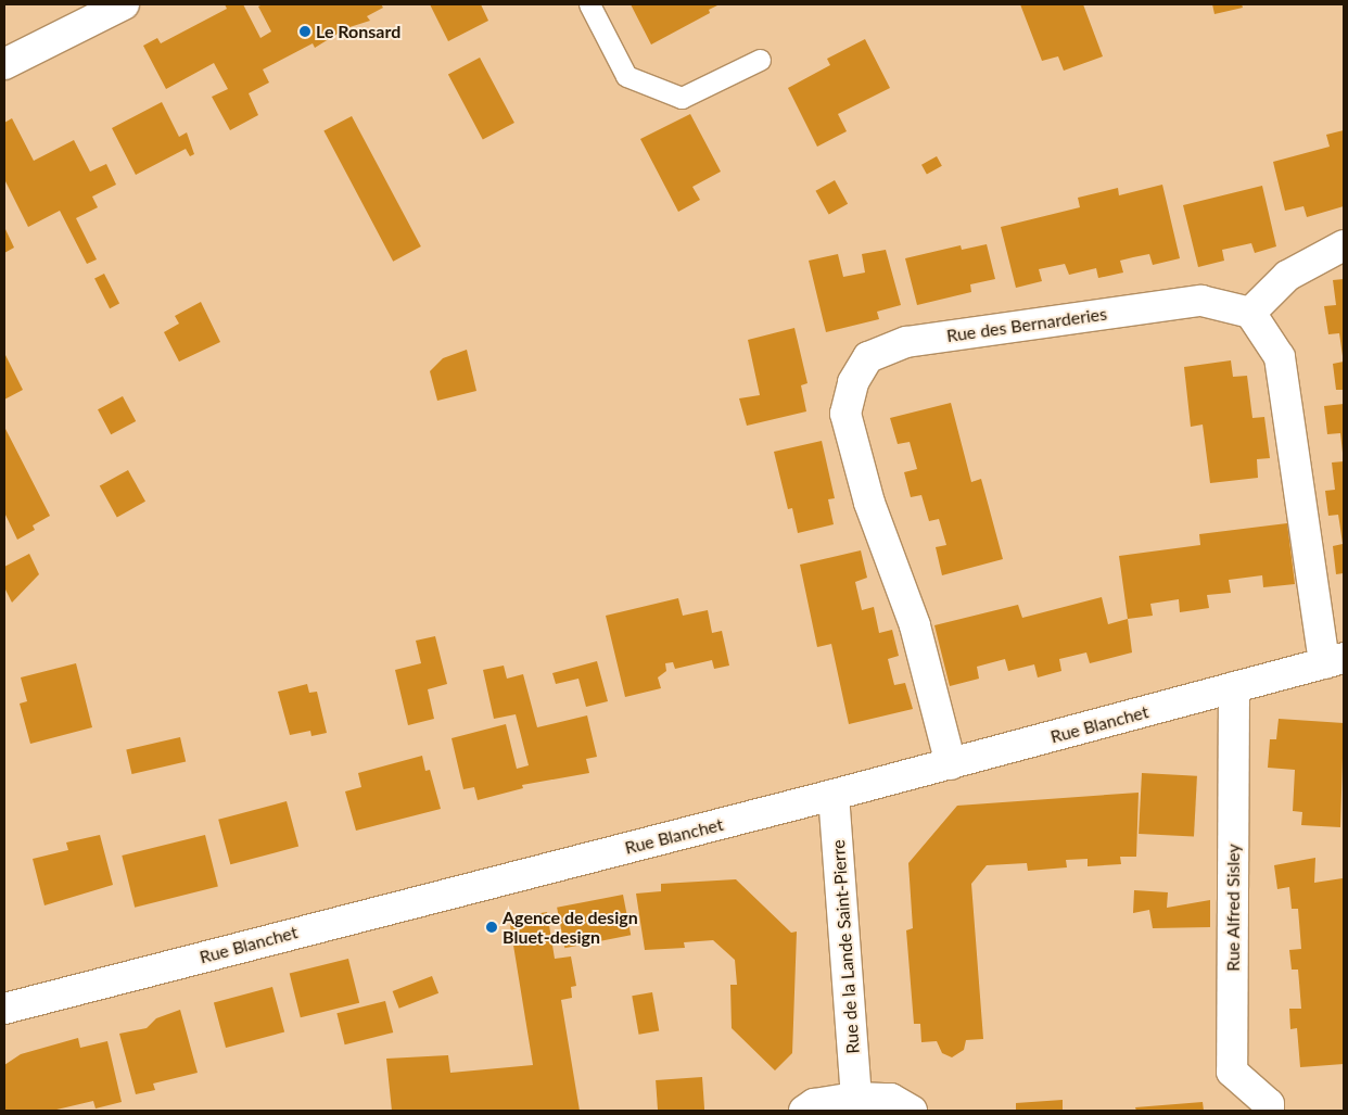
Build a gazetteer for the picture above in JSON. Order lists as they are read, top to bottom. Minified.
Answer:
{"streets":{"street":["Rue des Bernarderies","Rue Blanchet","Rue Alfred Sisley","Rue de la Lande Saint-Pierre"]},"crossings":[["Rue des Bernarderies","Rue Blanchet"],["Rue Blanchet","Rue Alfred Sisley"],["Rue Blanchet","Rue de la Lande Saint-Pierre"]],"places":["Le Ronsard","Agence de design Bluet-design"]}
